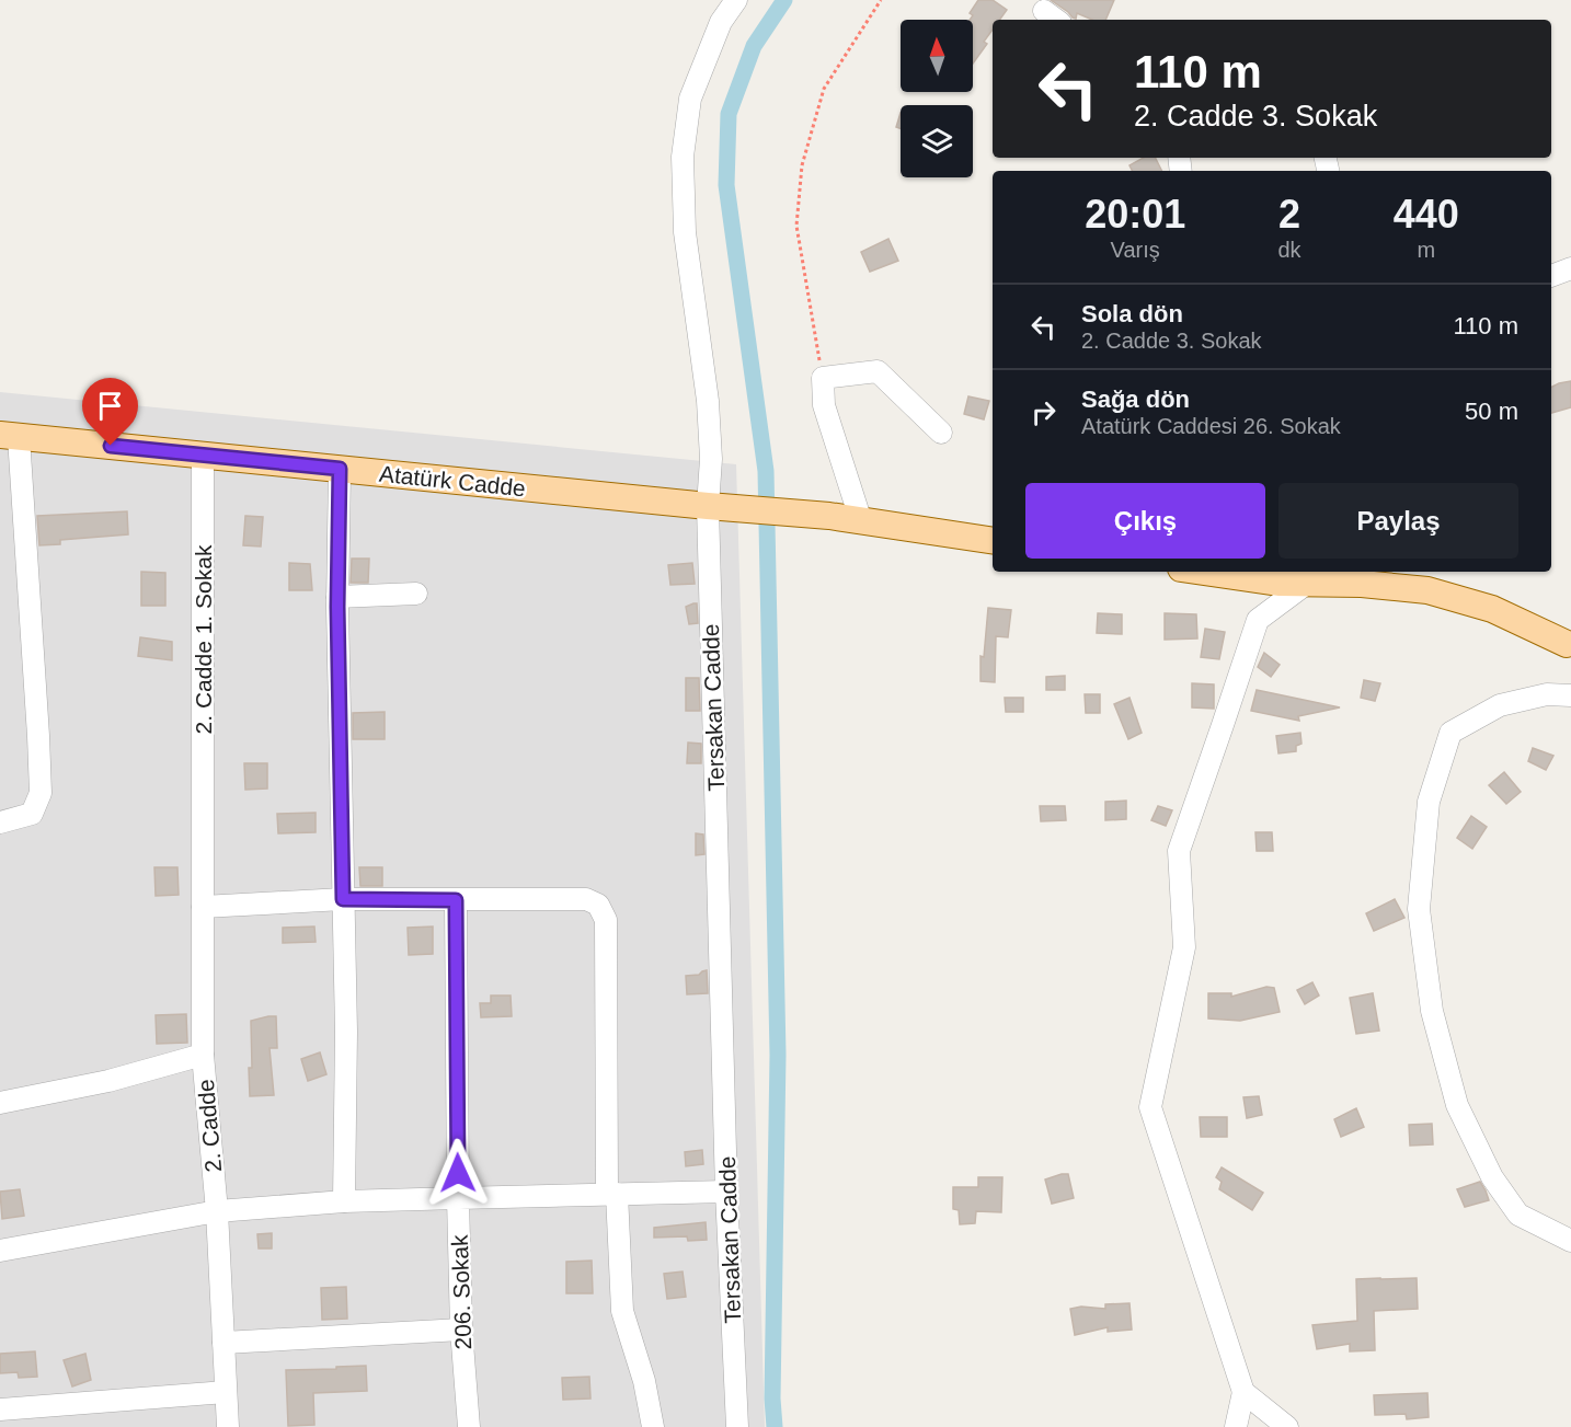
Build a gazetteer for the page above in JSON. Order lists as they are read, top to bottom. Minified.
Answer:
{"streets":{"main road":["Atatürk Cadde"],"street":["2. Cadde 1. Sokak","Tersakan Cadde","2. Cadde","206. Sokak"]},"crossings":[["Atatürk Cadde","2. Cadde 1. Sokak"],["Atatürk Cadde","Tersakan Cadde"],["2. Cadde 1. Sokak","2. Cadde"]],"north":"top","page":{"turn":["110 m","2. Cadde 3. Sokak"],"eta":["20:01","Varış","2","dk","440","m"],"list":[{"name":"Sola dön","note":"2. Cadde 3. Sokak","value":"110 m"},{"name":"Sağa dön","note":"Atatürk Caddesi 26. Sokak","value":"50 m"}],"buttons":["Çıkış","Paylaş"]}}
